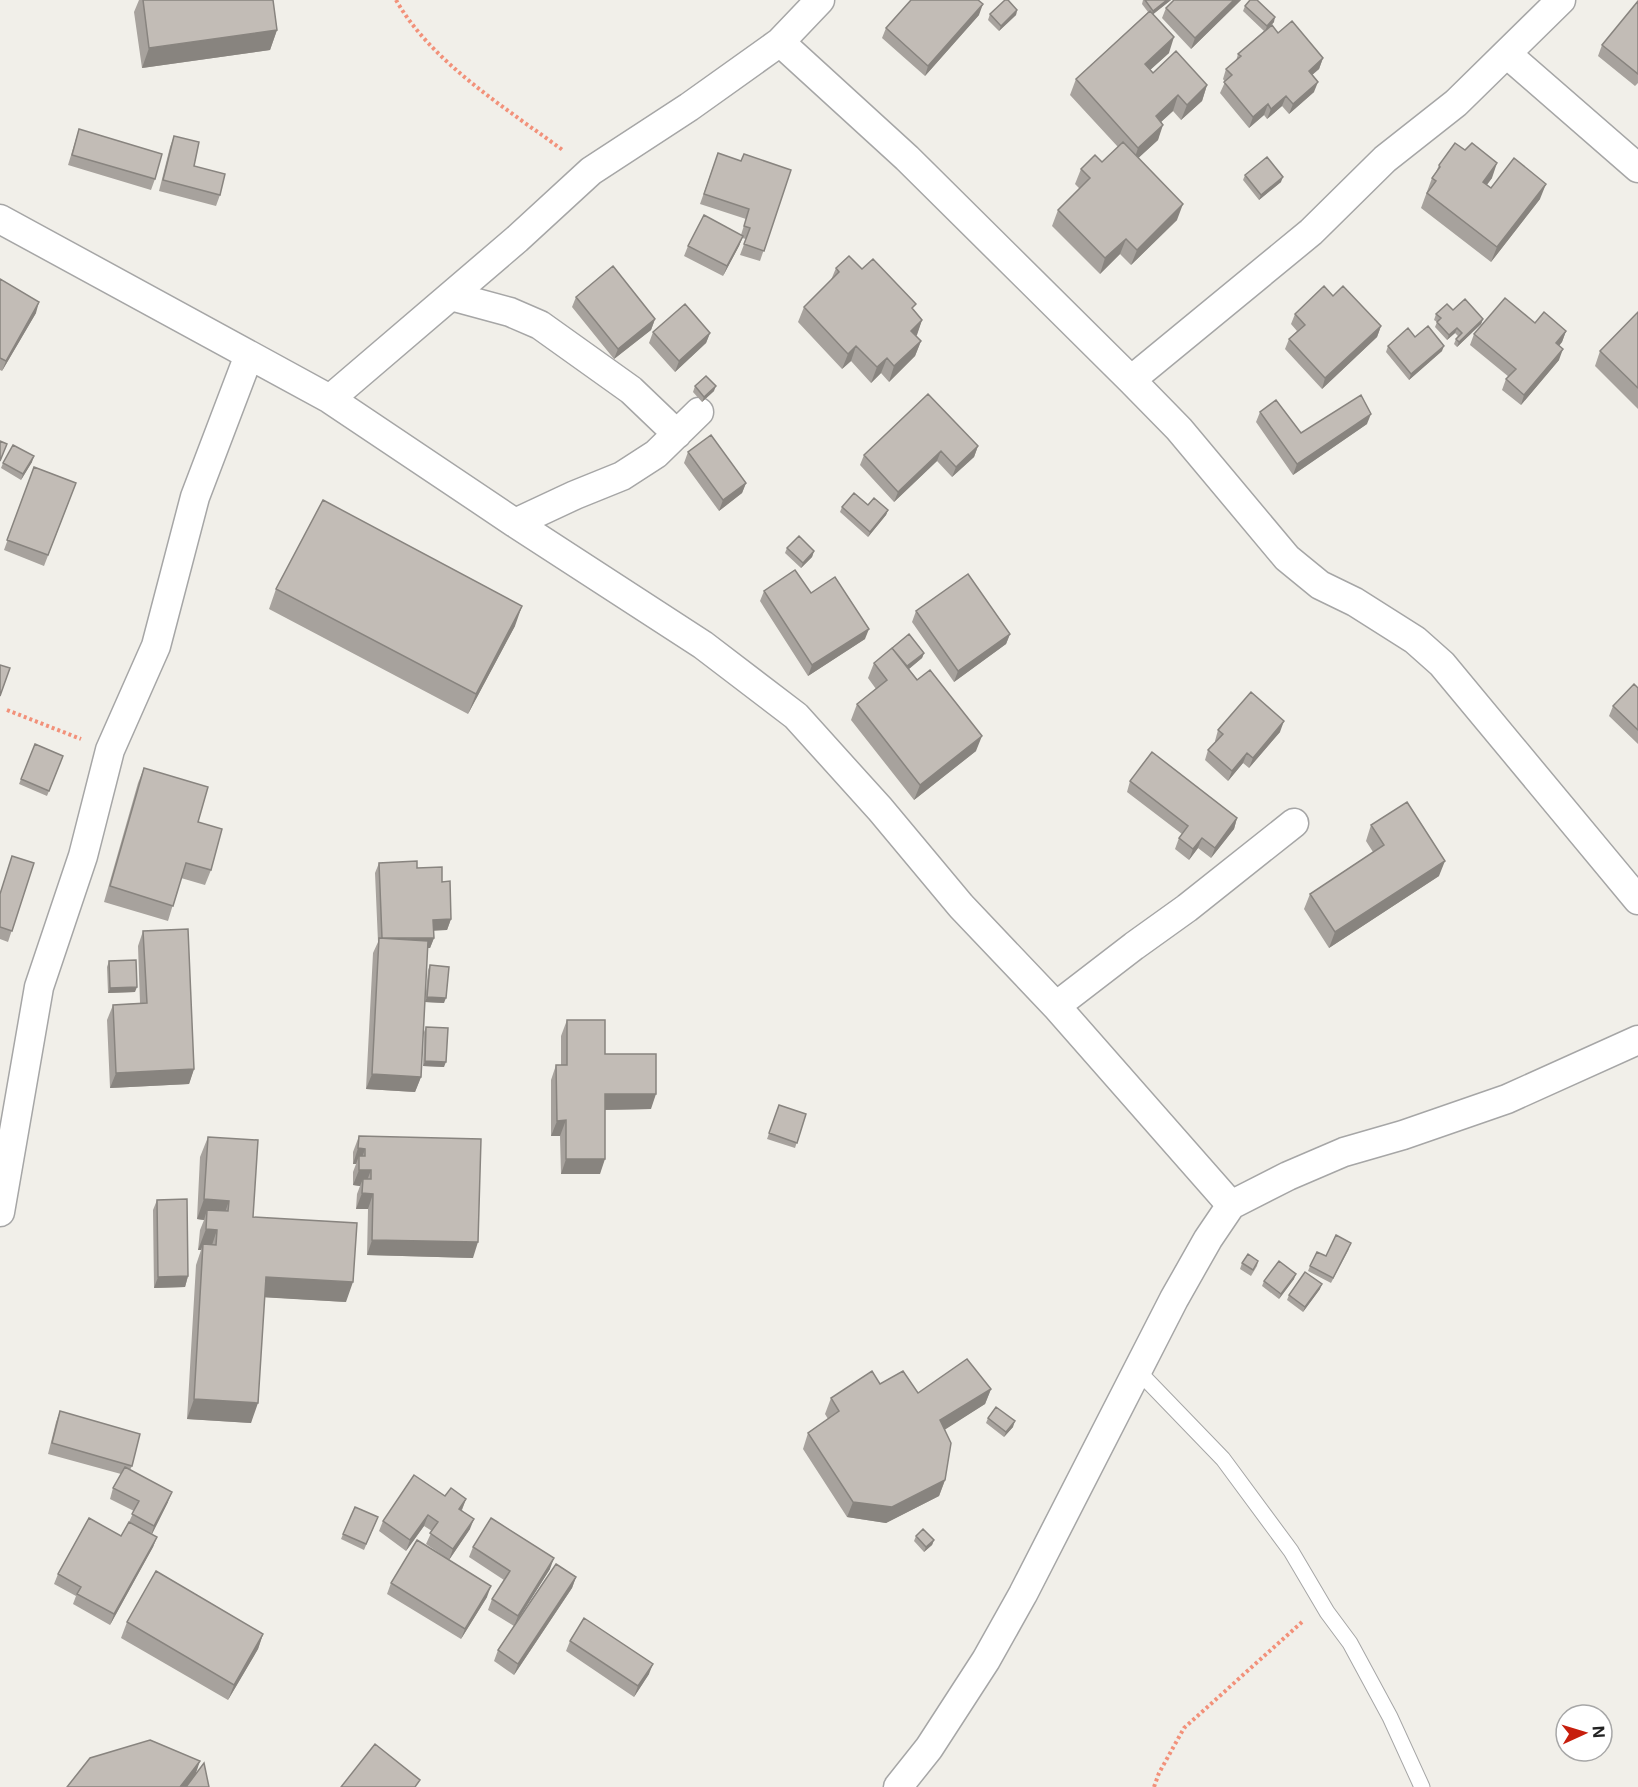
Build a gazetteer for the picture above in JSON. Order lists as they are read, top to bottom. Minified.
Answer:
{"north":"right"}
